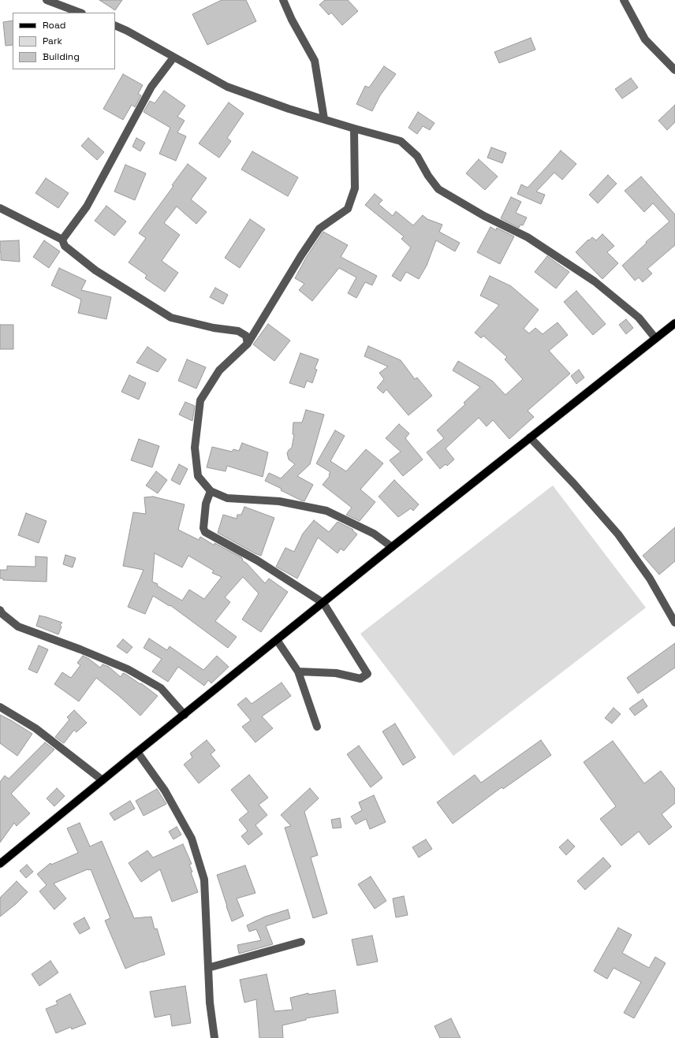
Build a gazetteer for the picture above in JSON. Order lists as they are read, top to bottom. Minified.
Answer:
{"legend":["Road","Park","Building"]}
